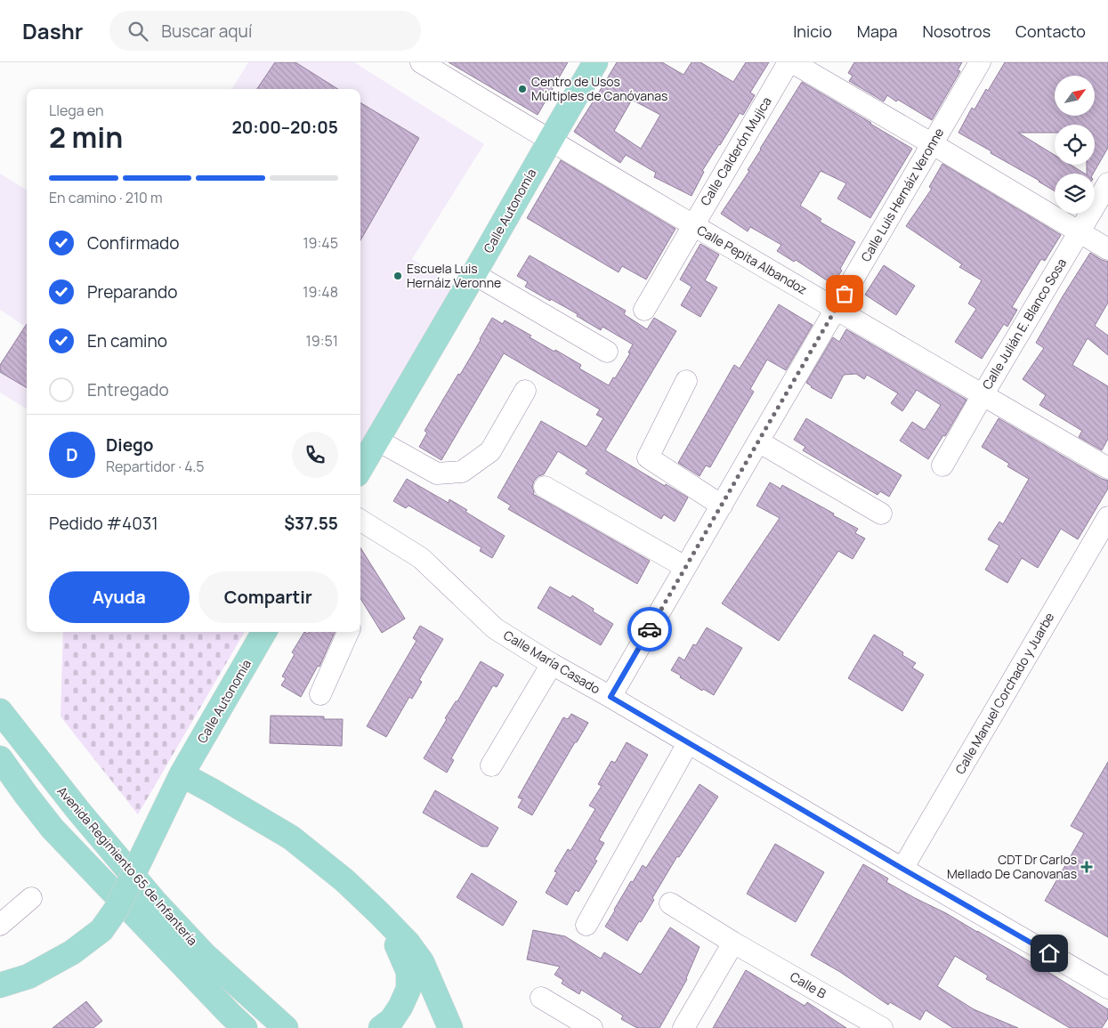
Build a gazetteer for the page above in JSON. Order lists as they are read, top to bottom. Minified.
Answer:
{"streets":{"main road":["Calle Autonomía","Avenida Regimiento 65 de Infantería"],"street":["Calle Calderón Mujica","Calle Luis Hernáiz Veronne","Calle Pepita Albandoz","Calle Julián E. Blanco Sosa","Calle María Casado","Calle Manuel Corchado y Juarbe","Calle B"]},"crossings":[["Calle Calderón Mujica","Calle Pepita Albandoz"],["Calle Luis Hernáiz Veronne","Calle Pepita Albandoz"],["Calle Luis Hernáiz Veronne","Calle María Casado"],["Calle Autonomía","Calle Pepita Albandoz"],["Calle Pepita Albandoz","Calle Julián E. Blanco Sosa"],["Calle María Casado","Calle Manuel Corchado y Juarbe"]],"places":{"other":["Centro de Usos Múltiples de Canóvanas","Escuela Luis Hernáiz Veronne"],"health":["CDT Dr Carlos Mellado De Canovanas"]},"north":"top right","page":{"header":"Dashr","search":"Buscar aquí","nav":["Inicio","Mapa","Nosotros","Contacto"],"heading":["2 min","Llega en","20:00–20:05"],"panel":["Diego","Repartidor · 4.5","Pedido #4031","$37.55"],"bar":"En camino · 210 m","list":[["Confirmado","19:45"],["Preparando","19:48"],["En camino","19:51"],"Entregado"],"round":"D","buttons":["Ayuda","Compartir"]}}
